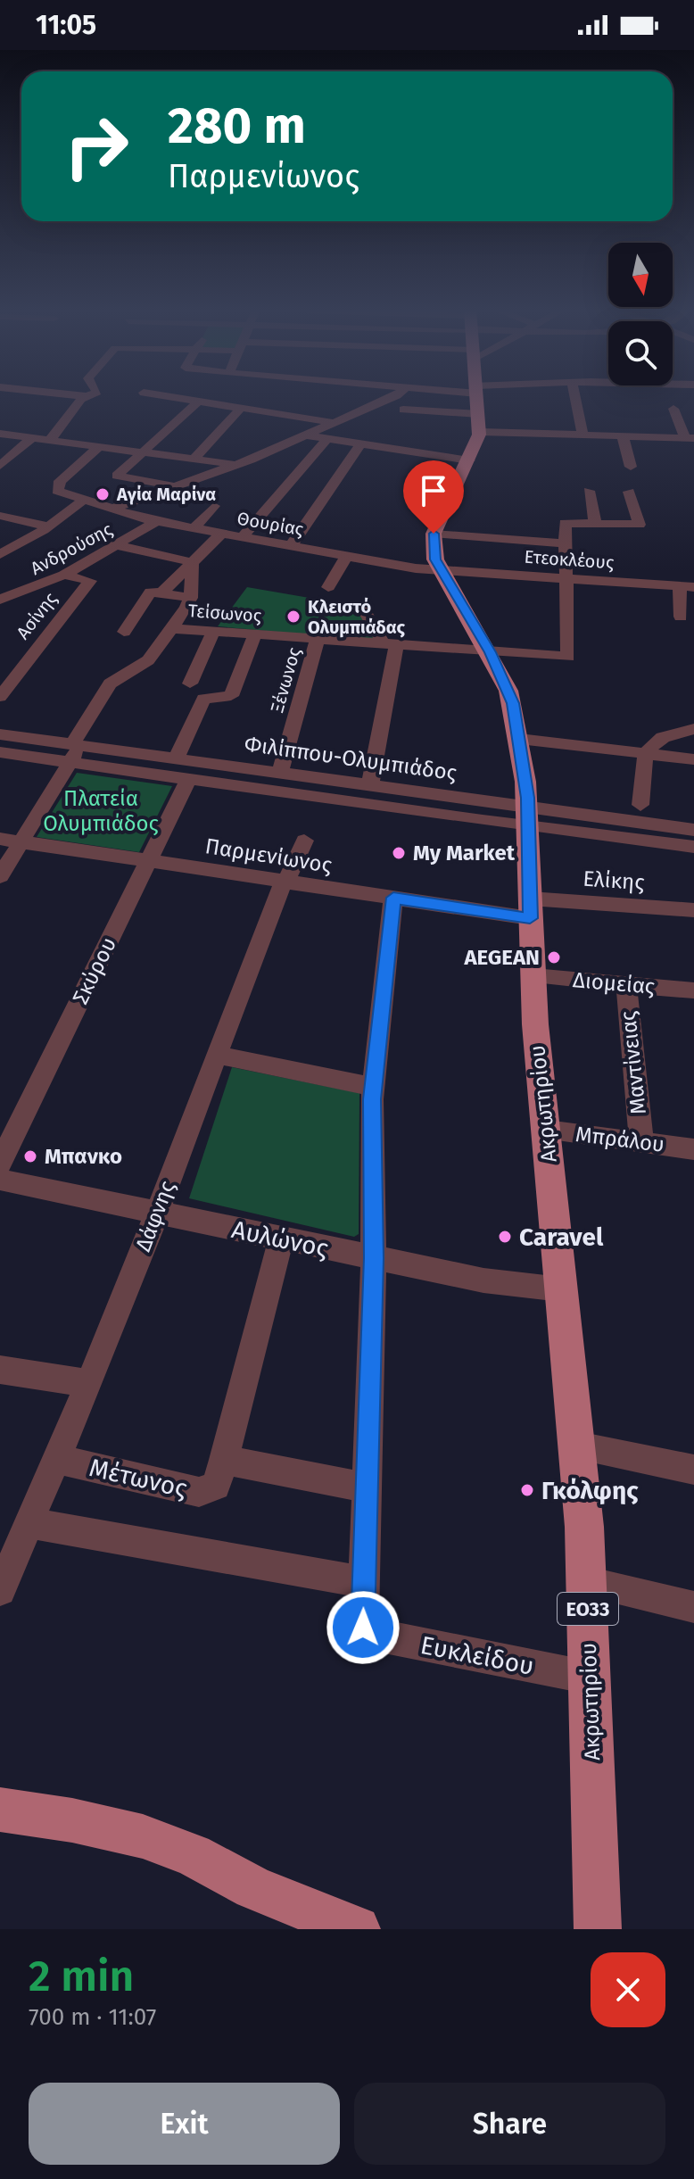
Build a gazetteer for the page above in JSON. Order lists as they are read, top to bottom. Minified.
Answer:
{"streets":{"main road":["Ακρωτηρίου","ΕΟ33"],"street":["Θουρίας","Ανδρούσης","Ετεοκλέους","Τείσωνος","Ασίνης","Ξένωνος","Φιλίππου-Ολυμπιάδος","Παρμενίωνος","Ελίκης","Σκύρου","Διομείας","Μαντίνειας","Μπράλου","Δάφνης","Αυλώνος","Μέτωνος","Ευκλείδου"]},"crossings":[["Θουρίας","Ανδρούσης"],["Θουρίας","Ετεοκλέους"],["Θουρίας","Ακρωτηρίου"],["Ανδρούσης","Ασίνης"],["Ετεοκλέους","Τείσωνος"],["Ετεοκλέους","Ακρωτηρίου"],["Τείσωνος","Ξένωνος"],["Τείσωνος","Ακρωτηρίου"],["Ξένωνος","Φιλίππου-Ολυμπιάδος"],["Φιλίππου-Ολυμπιάδος","Σκύρου"],["Φιλίππου-Ολυμπιάδος","Ακρωτηρίου"],["Παρμενίωνος","Ελίκης"],["Παρμενίωνος","Σκύρου"],["Παρμενίωνος","Ακρωτηρίου"],["Παρμενίωνος","Δάφνης"],["Ελίκης","Ακρωτηρίου"],["Διομείας","Μαντίνειας"],["Διομείας","Ακρωτηρίου"],["Μαντίνειας","Μπράλου"],["Ακρωτηρίου","Μπράλου"],["Ακρωτηρίου","Αυλώνος"],["Ακρωτηρίου","Ευκλείδου"],["Δάφνης","Αυλώνος"],["Δάφνης","Μέτωνος"]],"parks":["Πλατεία Ολυμπιάδος"],"places":["Αγία Μαρίνα","Κλειστό Ολυμπιάδας","My Market","AEGEAN","Μπανκο","Caravel","Γκόλφης"],"north":"bottom","page":{"status":"11:05","turn":["280 m","Παρμενίωνος"],"heading":["2 min","700 m · 11:07"],"buttons":["Exit","Share"]}}
